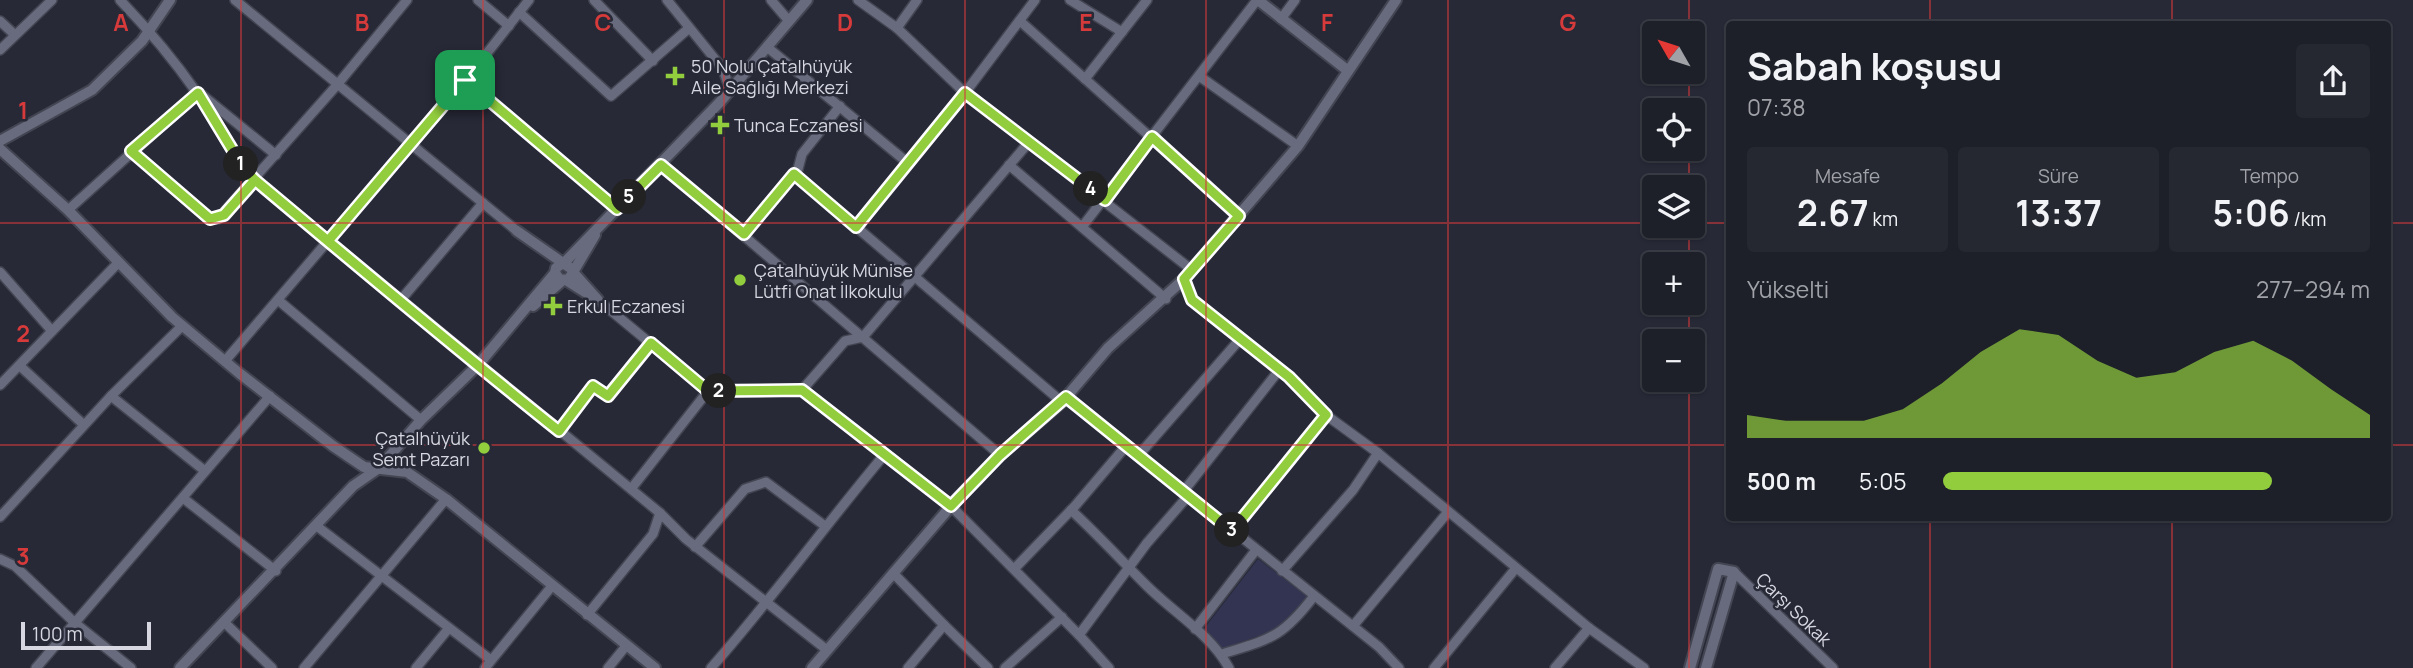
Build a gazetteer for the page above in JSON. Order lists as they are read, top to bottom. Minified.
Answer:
{"streets":{"street":["Çarşı Sokak"]},"places":{"health":["50 Nolu Çatalhüyük Aile Sağlığı Merkezi","Tunca Eczanesi","Erkul Eczanesi"],"other":["Çatalhüyük Münise Lütfi Onat İlkokulu","Çatalhüyük Semt Pazarı"]},"scale_bar":"100 m","north":"top left","page":{"map_buttons":["+","−"],"heading":["Sabah koşusu","07:38"],"stats":[["Mesafe","2.67 km"],["Süre","13:37"],["Tempo","5:06 /km"]],"pins":["1","4","5","2","3"],"chart":["Yükselti","277–294 m"],"list":[{"name":"500 m","note":"5:05"}],"scale":"100 m"},"grid":{"columns":["A","B","C","D","E","F","G"],"rows":["1","2","3"]}}
